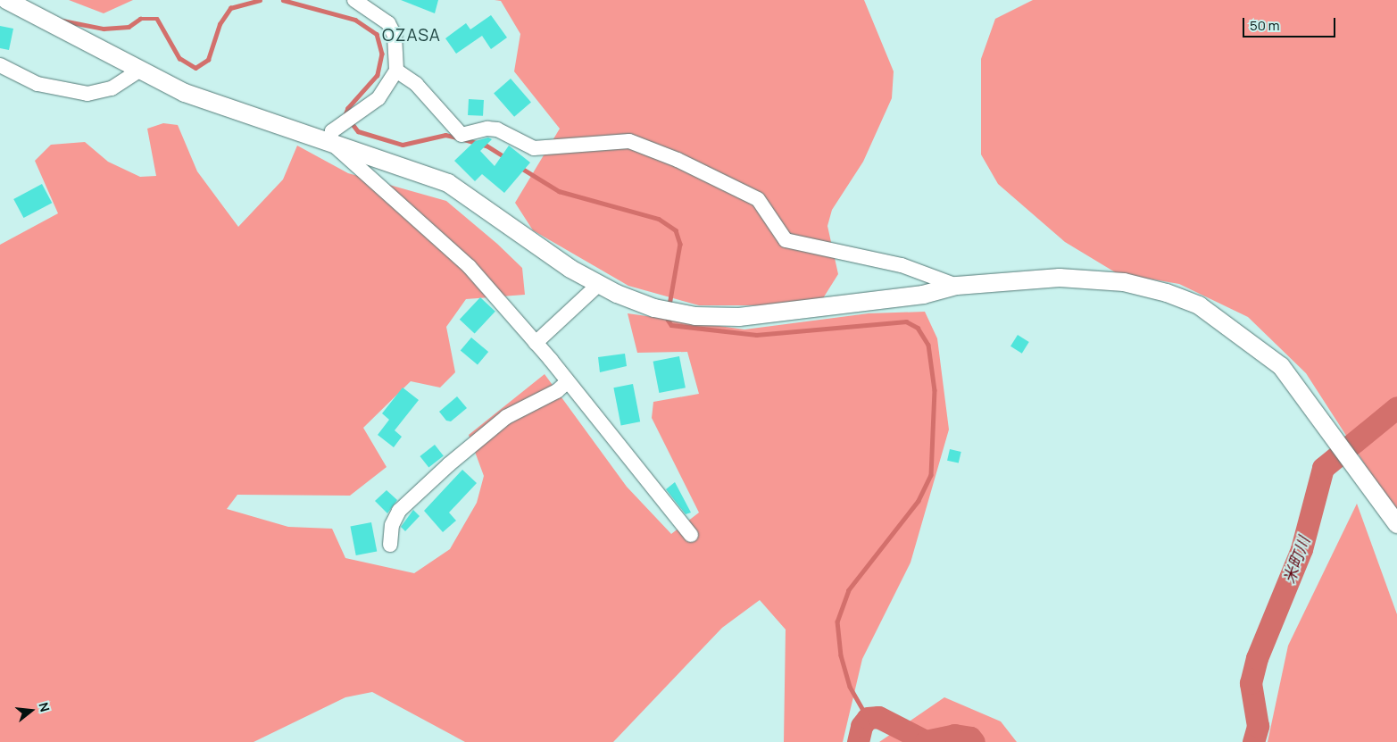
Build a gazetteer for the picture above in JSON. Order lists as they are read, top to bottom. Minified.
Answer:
{"districts":["OZASA"],"water":["米町川"],"scale_bar":"50 m","north":"right"}
